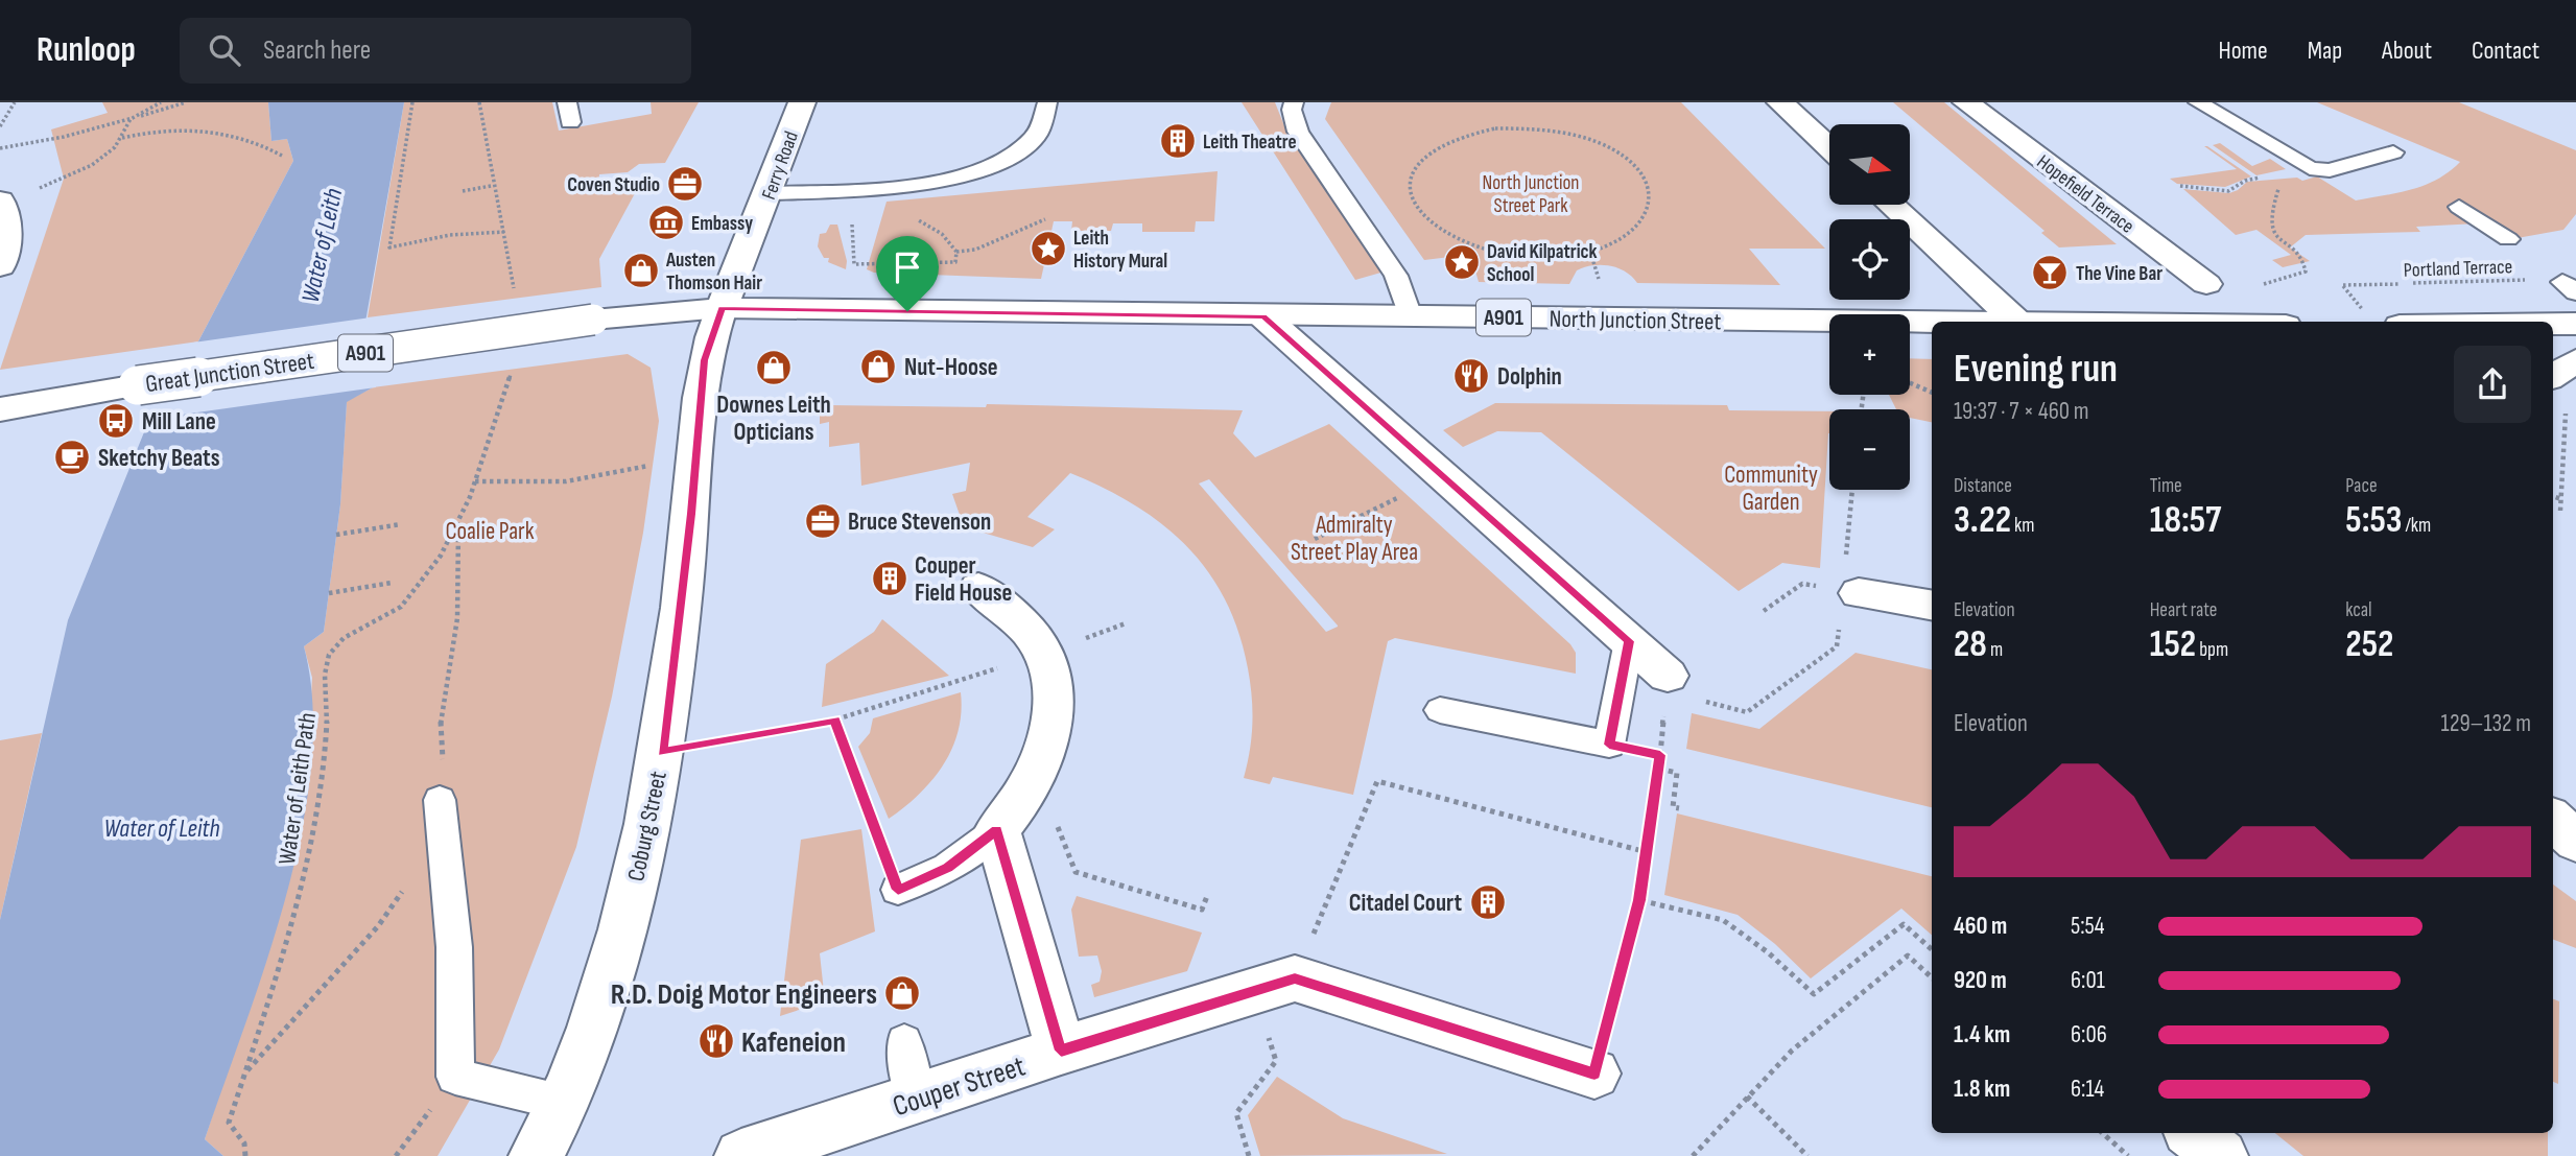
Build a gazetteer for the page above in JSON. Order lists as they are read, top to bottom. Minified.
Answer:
{"streets":{"street":["Ferry Road","Hopefield Terrace","A901","North Junction Street","Great Junction Street","Coburg Street","Couper Street"],"path":["Portland Terrace","Water of Leith Path"]},"crossings":[["Ferry Road","North Junction Street"],["Ferry Road","Great Junction Street"],["Ferry Road","Coburg Street"],["North Junction Street","Great Junction Street"],["North Junction Street","Coburg Street"],["Great Junction Street","Coburg Street"]],"water":["Water of Leith"],"parks":["North Junction Street Park","Community Garden","Admiralty Street Play Area","Coalie Park"],"places":{"building":["Leith Theatre","Couper Field House","Citadel Court"],"office":["Coven Studio","Bruce Stevenson"],"museum":["Embassy"],"place":["Leith History Mural","David Kilpatrick School"],"shop":["Austen Thomson Hair","Nut-Hoose","Downes Leith Opticians","R.D. Doig Motor Engineers"],"bar":["The Vine Bar"],"restaurant":["Dolphin","Kafeneion"],"bus stop":["Mill Lane"],"cafe":["Sketchy Beats"]},"north":"right","page":{"header":"Runloop","search":"Search here","nav":["Home","Map","About","Contact"],"map_buttons":["+","−"],"heading":["Evening run","19:37 · 7 × 460 m"],"stats":[["Distance","3.22 km"],["Time","18:57"],["Pace","5:53 /km"],["Elevation","28 m"],["Heart rate","152 bpm"],["kcal","252"]],"chart":["Elevation","129–132 m"],"list":[{"name":"460 m","note":"5:54"},{"name":"920 m","note":"6:01"},{"name":"1.4 km","note":"6:06"},{"name":"1.8 km","note":"6:14"}]}}
